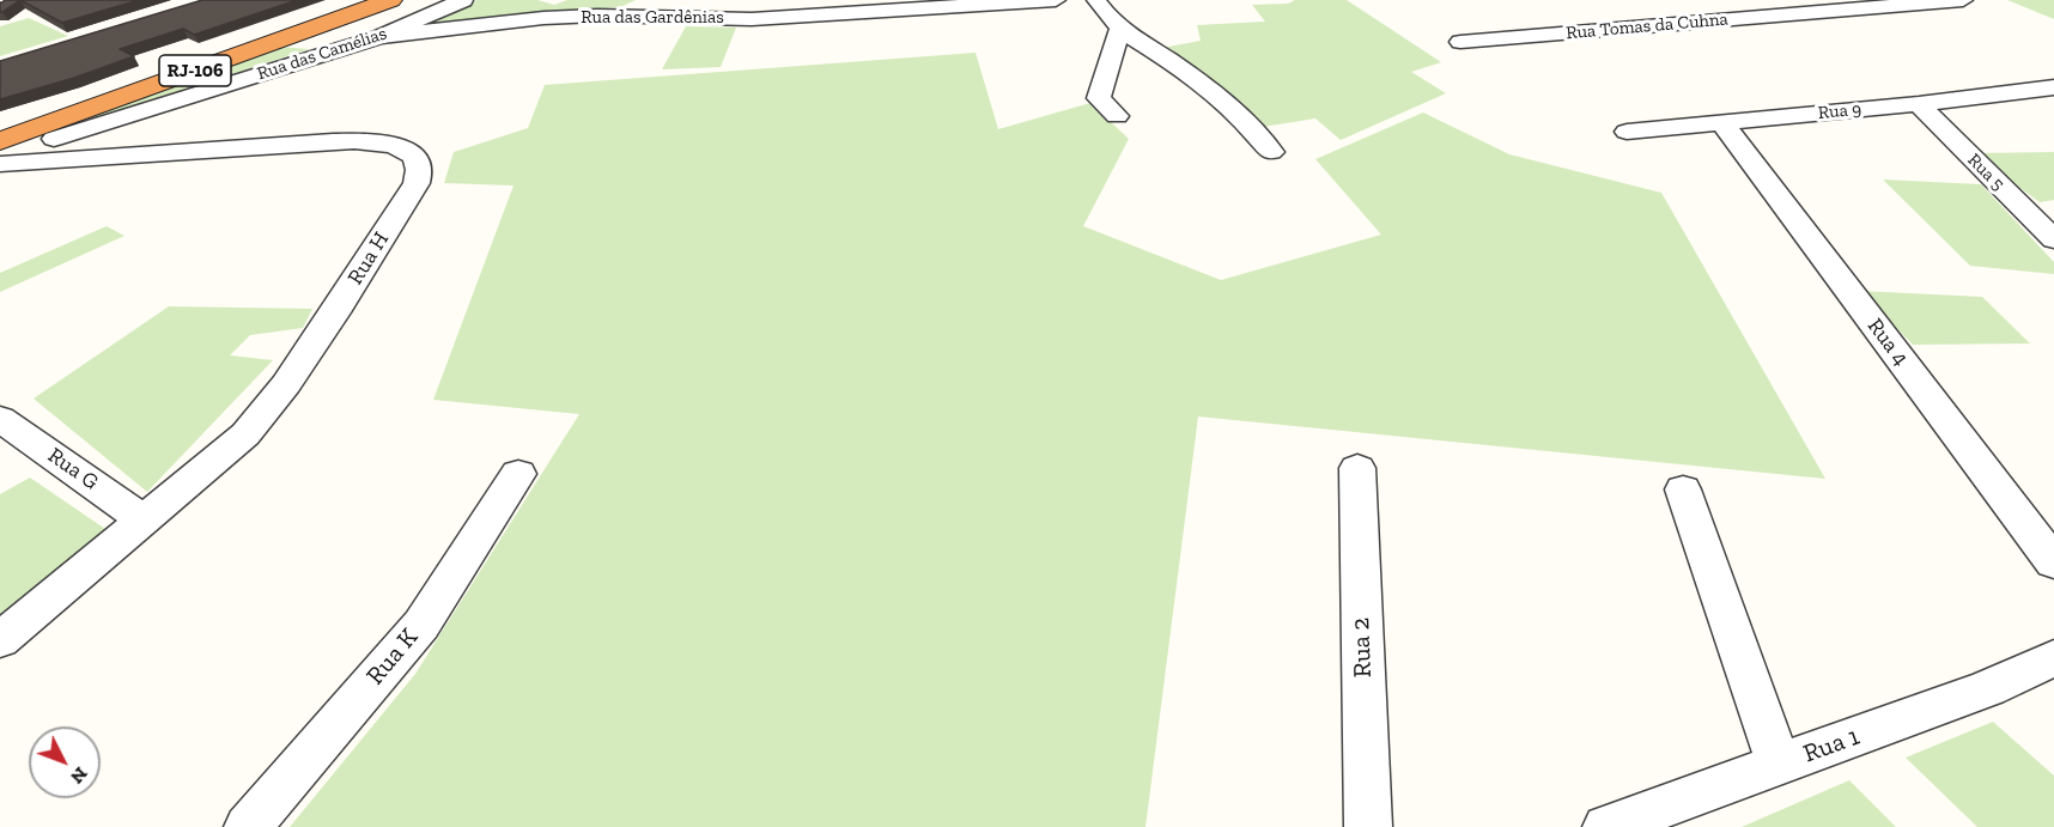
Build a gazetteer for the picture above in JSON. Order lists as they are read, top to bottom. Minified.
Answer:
{"streets":{"highway":["RJ-106"],"street":["Rua das Gardênias","Rua Tomas da Cuhna","Rua das Camélias","Rua 9","Rua 5","Rua H","Rua 4","Rua G","Rua 2","Rua K","Rua 1"]},"crossings":[["Rua das Gardênias","Rua das Camélias"],["Rua das Camélias","RJ-106"],["Rua das Camélias","Rua H"],["RJ-106","Rua H"],["Rua 9","Rua 5"],["Rua 9","Rua 4"],["Rua H","Rua G"]],"north":"bottom right"}
